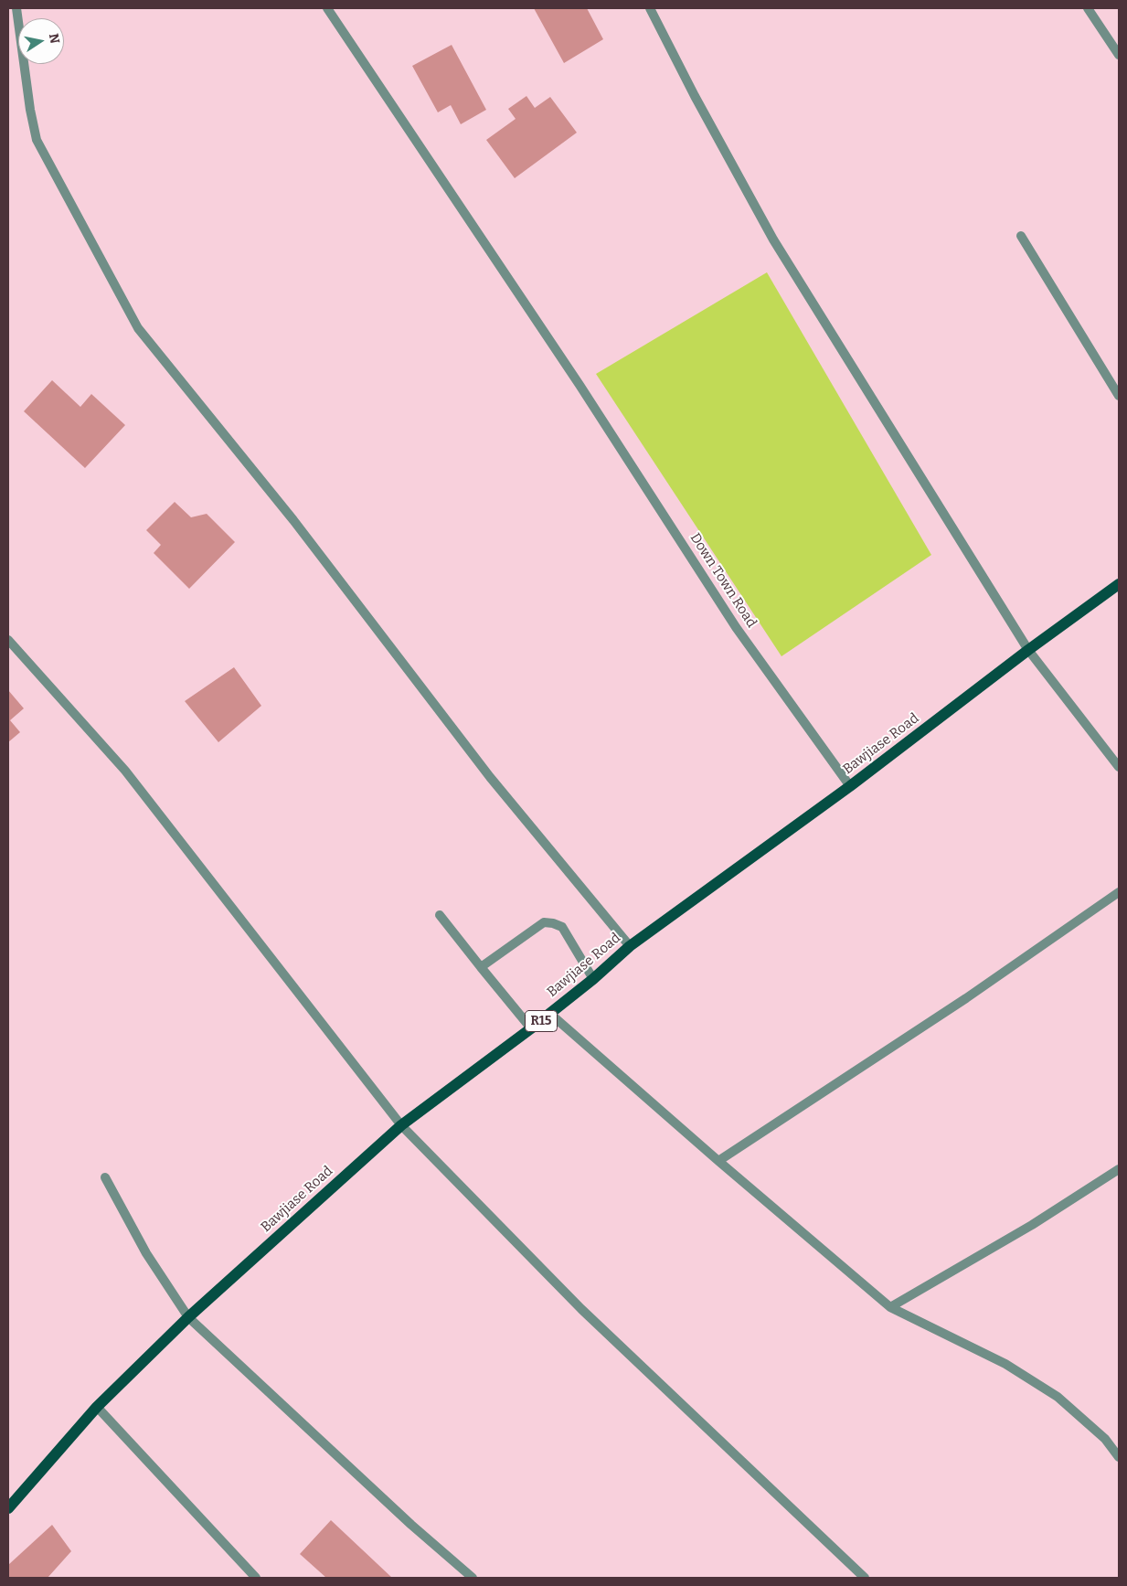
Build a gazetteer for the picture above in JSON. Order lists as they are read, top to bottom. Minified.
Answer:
{"streets":{"main road":["Bawjiase Road","R15"],"street":["Down Town Road"]},"crossings":[["Down Town Road","Bawjiase Road"]],"north":"right"}
